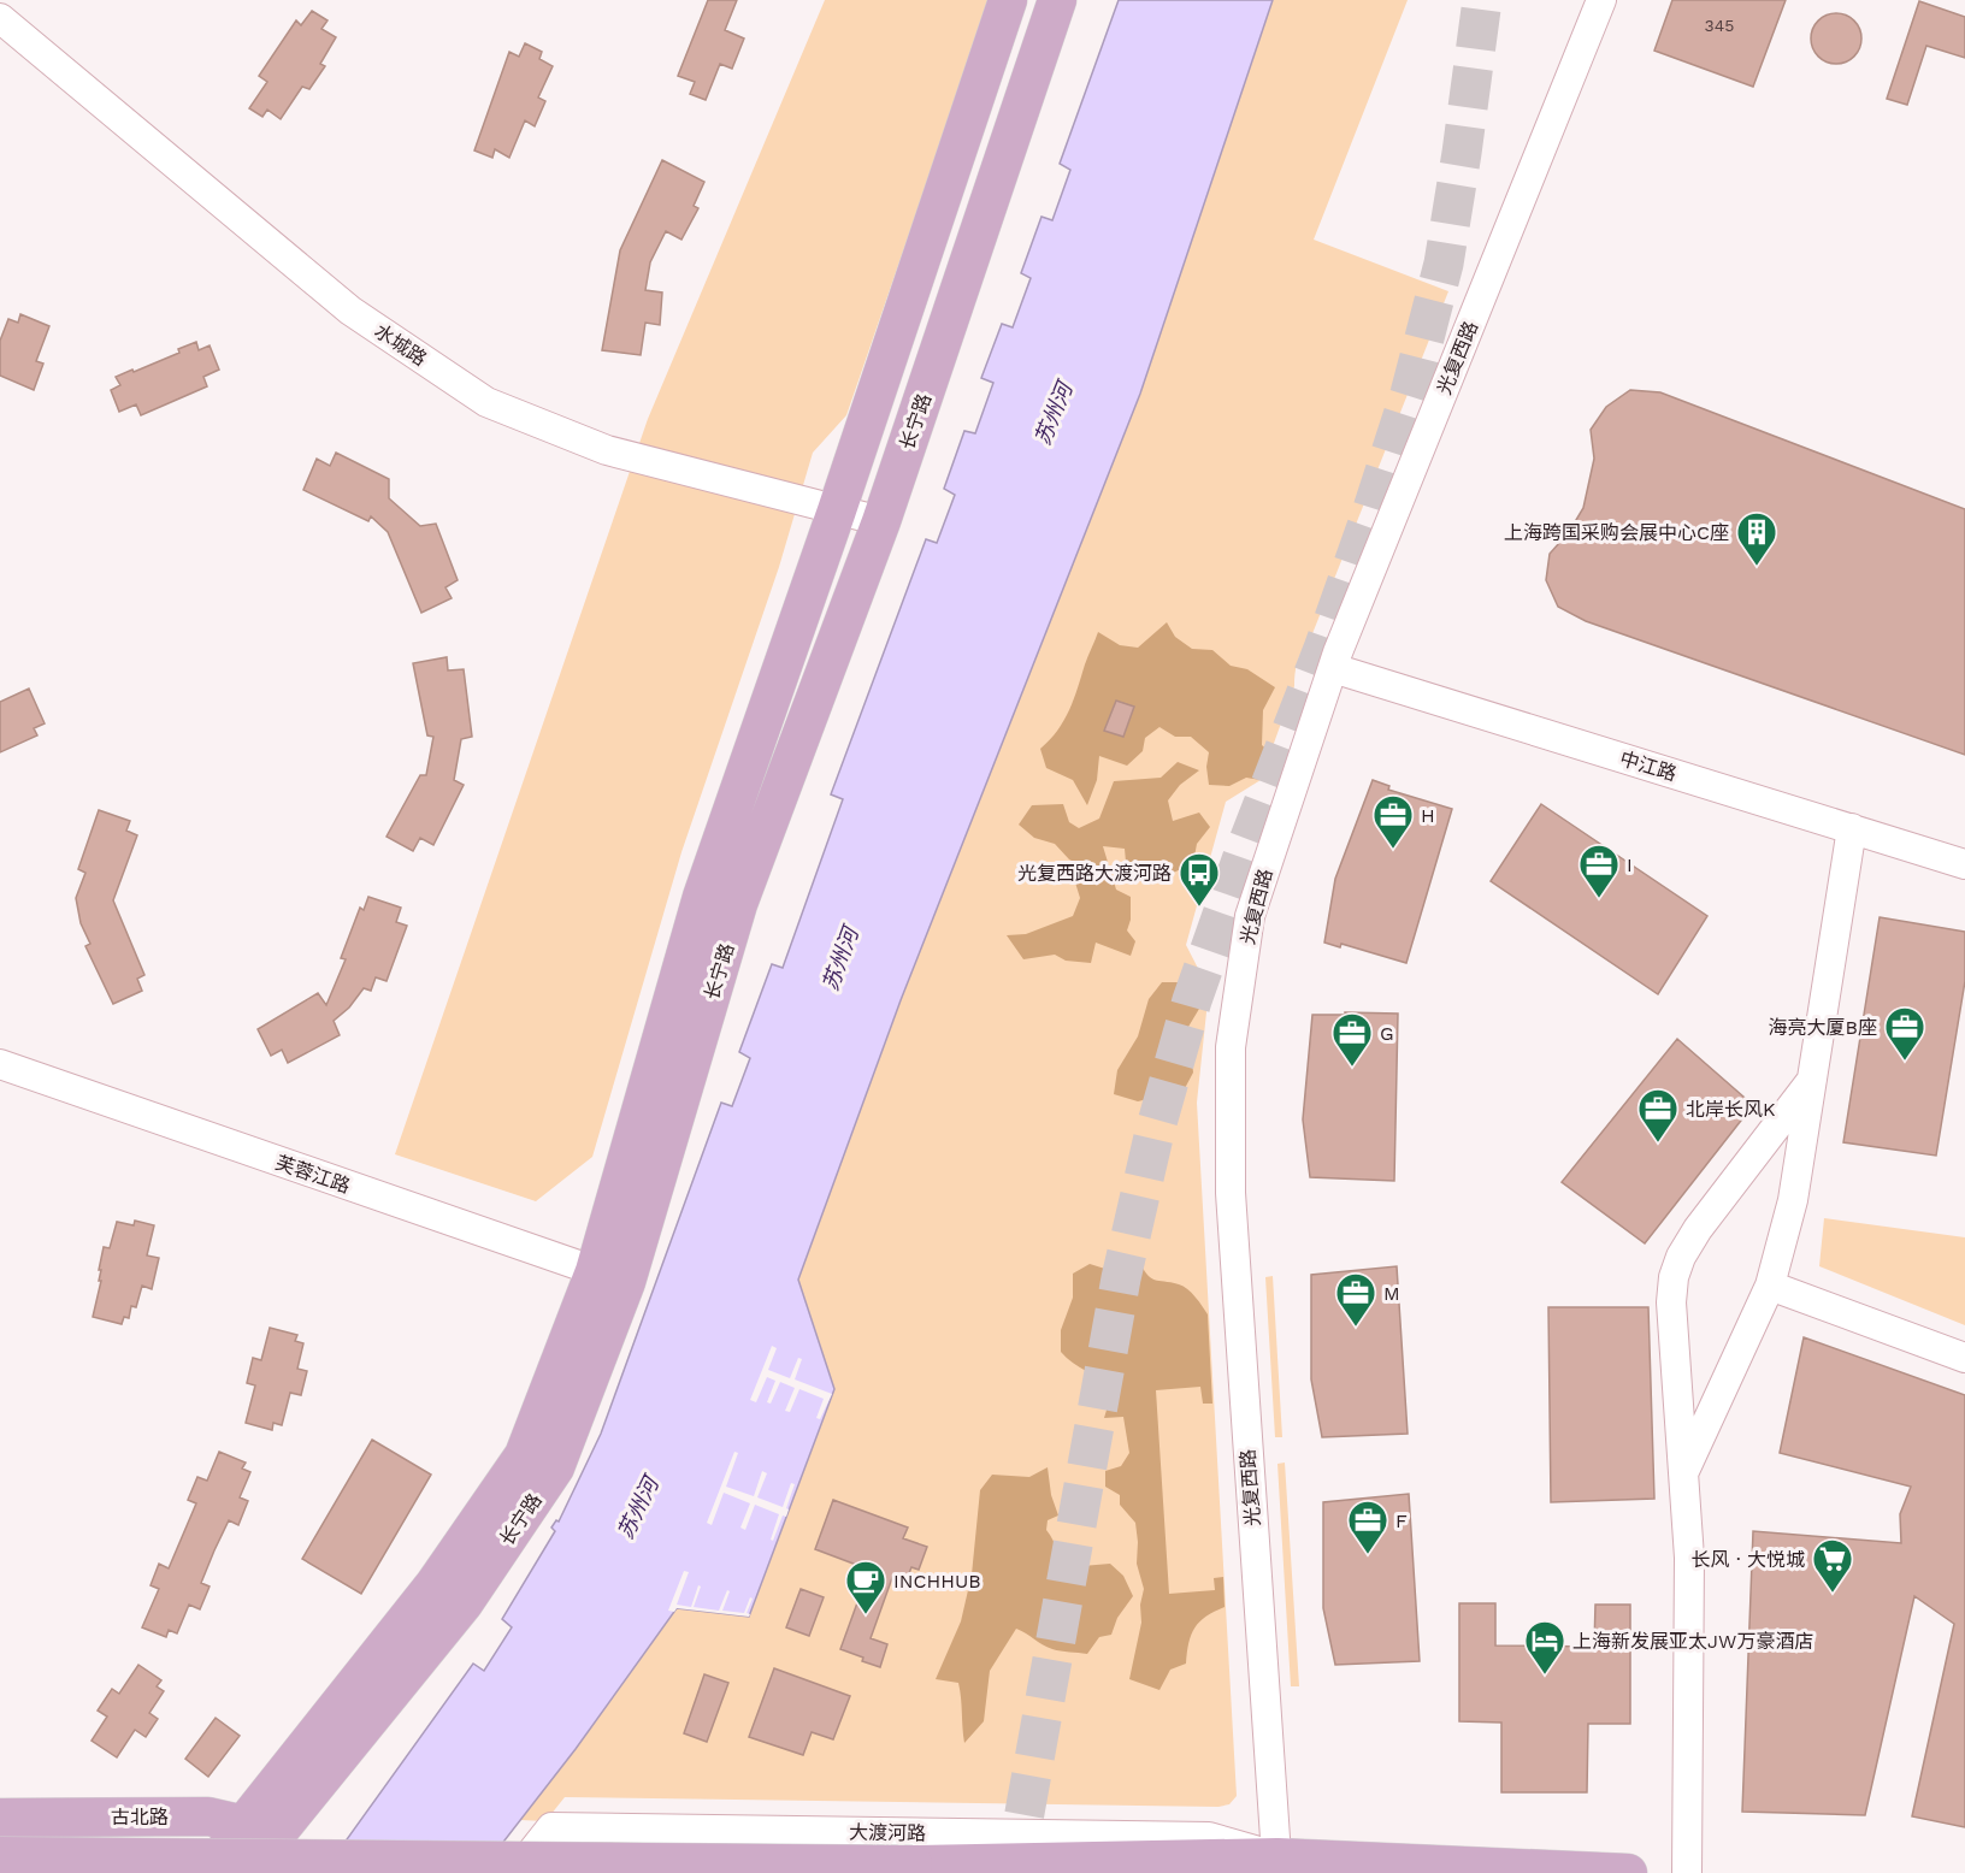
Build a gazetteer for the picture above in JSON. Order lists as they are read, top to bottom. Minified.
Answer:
{"streets":{"main road":["长宁路","古北路","大渡河路"],"street":["水城路","光复西路","中江路","芙蓉江路"]},"crossings":[["水城路","长宁路"],["光复西路","中江路"],["光复西路","大渡河路"],["长宁路","芙蓉江路"],["长宁路","古北路"]],"water":["苏州河"],"places":{"building":["上海跨国采购会展中心C座"],"office":["H","I","海亮大厦B座","G","北岸长风K","M","F"],"bus stop":["光复西路大渡河路"],"supermarket":["长风 · 大悦城"],"cafe":["INCHHUB"],"hotel":["上海新发展亚太JW万豪酒店"]},"house_numbers":["345"]}
